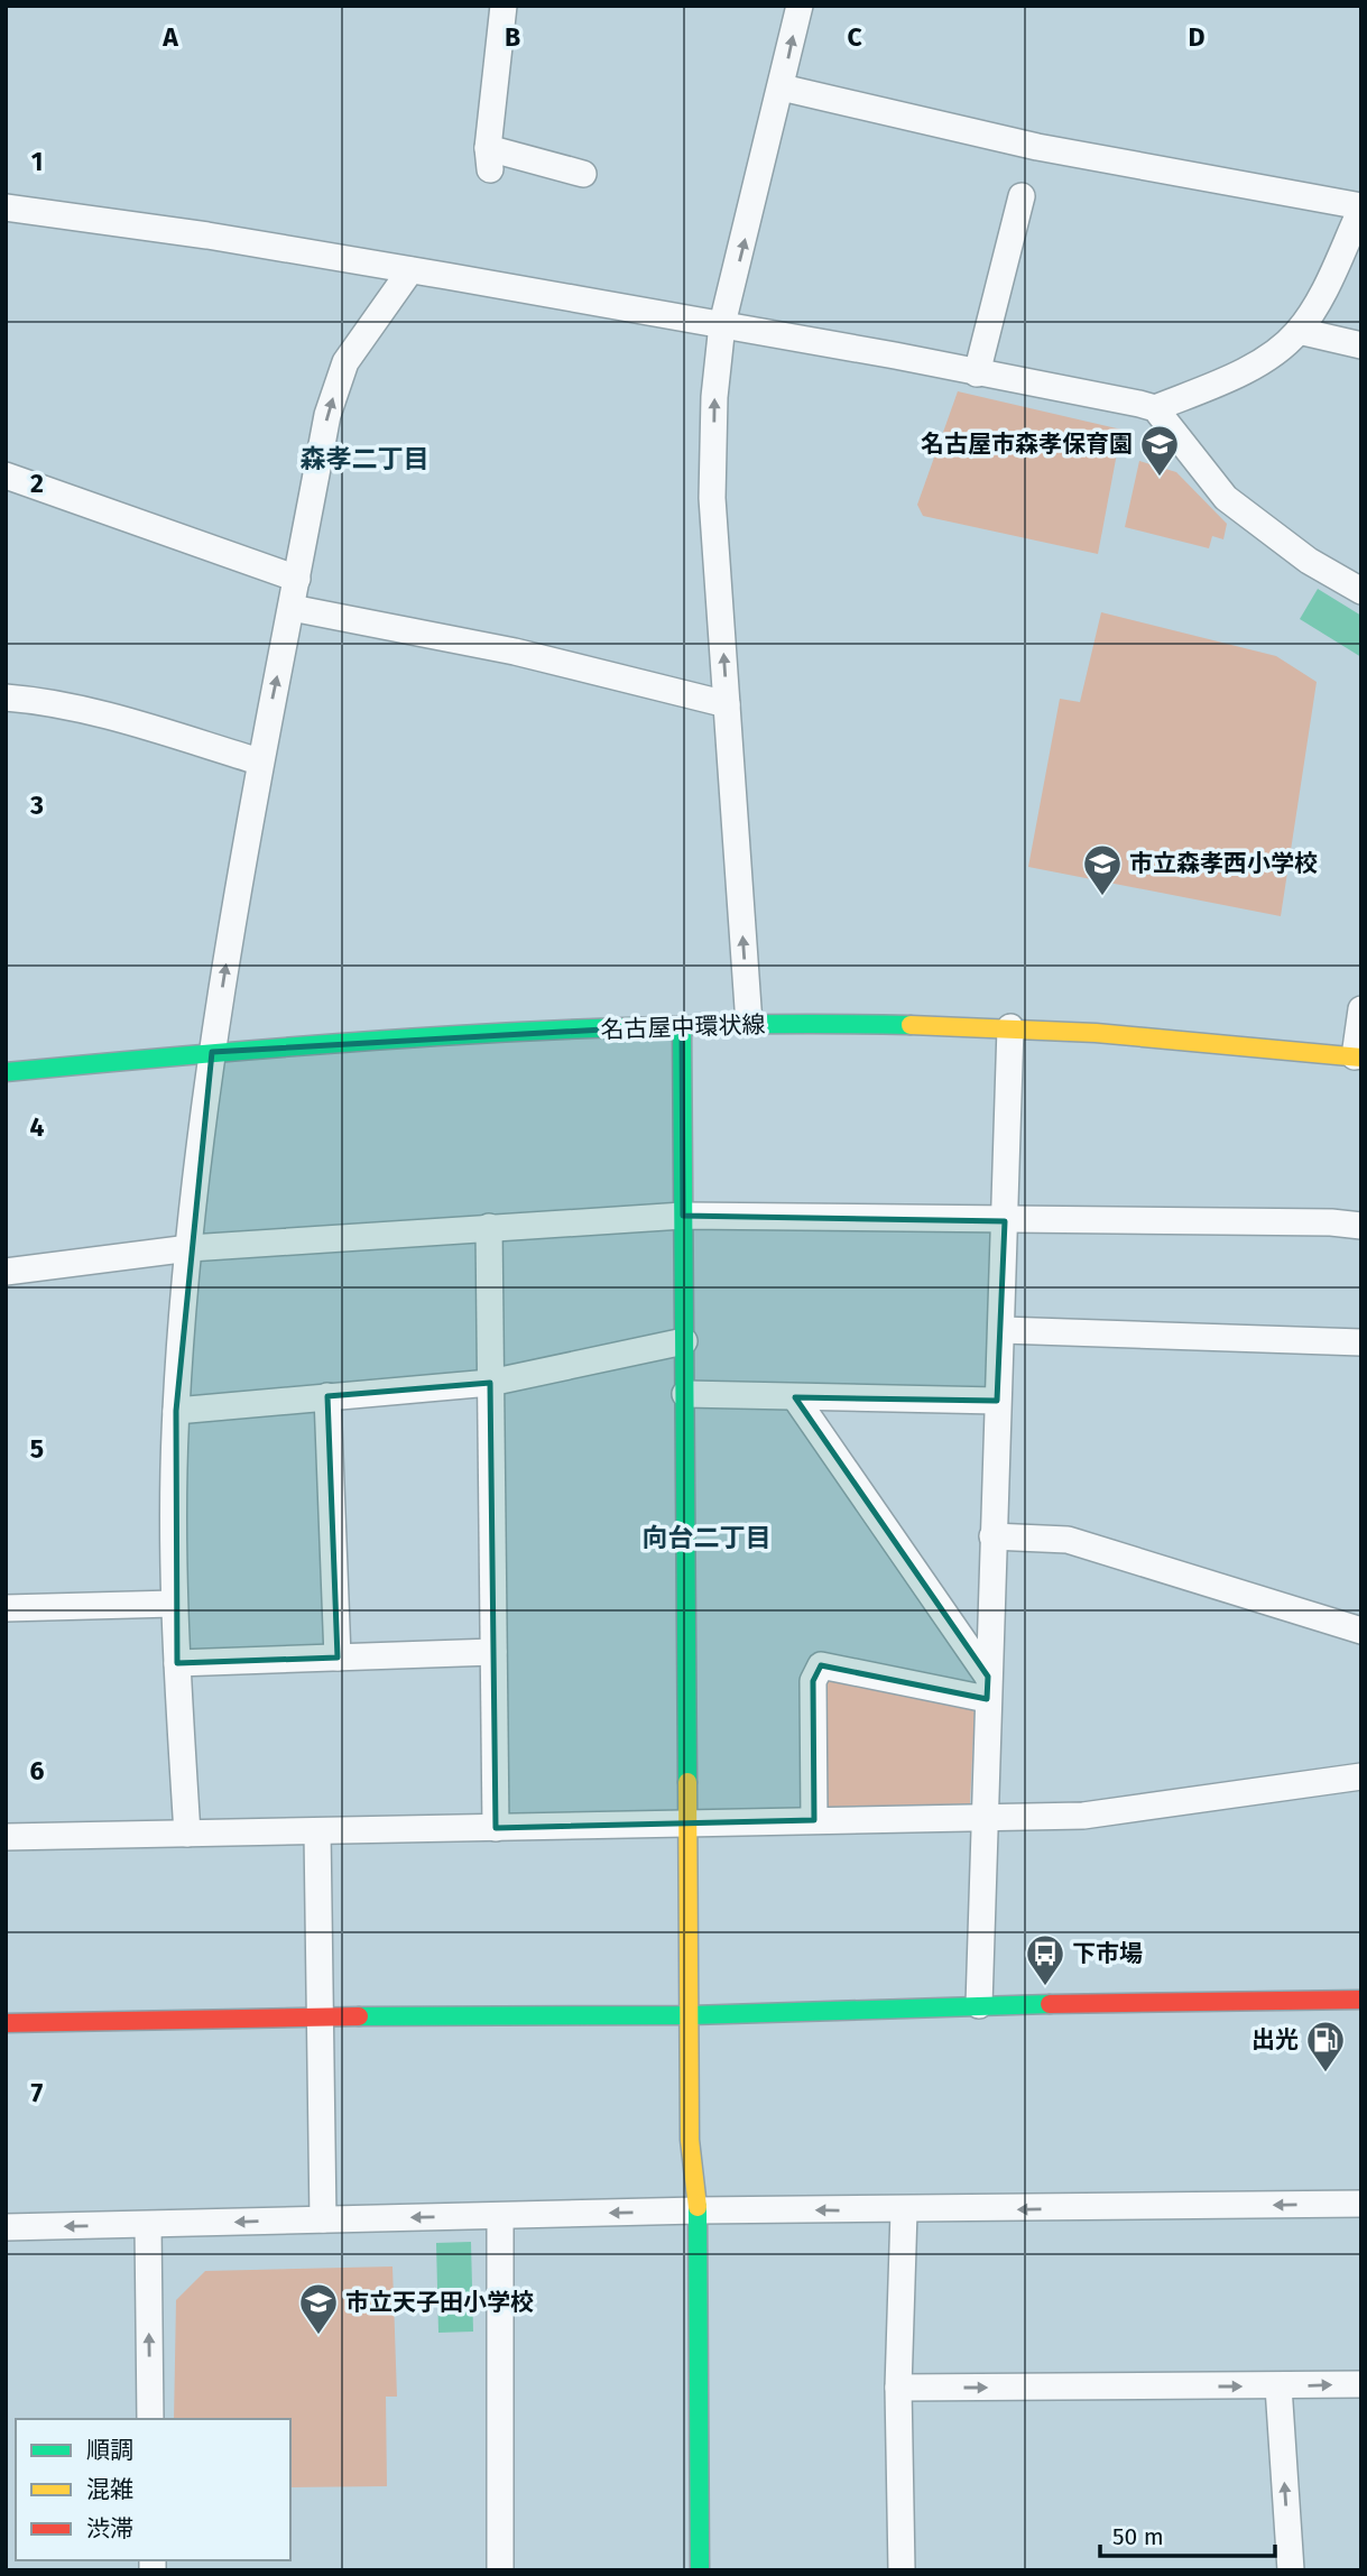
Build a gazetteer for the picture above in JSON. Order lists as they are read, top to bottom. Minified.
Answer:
{"streets":{"street":["名古屋中環状線"]},"districts":["森孝二丁目","向台二丁目"],"places":{"school or university":["名古屋市森孝保育園","市立森孝西小学校","市立天子田小学校"],"bus stop":["下市場"],"fuel station":["出光"]},"legend":["順調","混雑","渋滞"],"scale_bar":"50 m","grid":{"columns":["A","B","C","D"],"rows":["1","2","3","4","5","6","7"]}}
